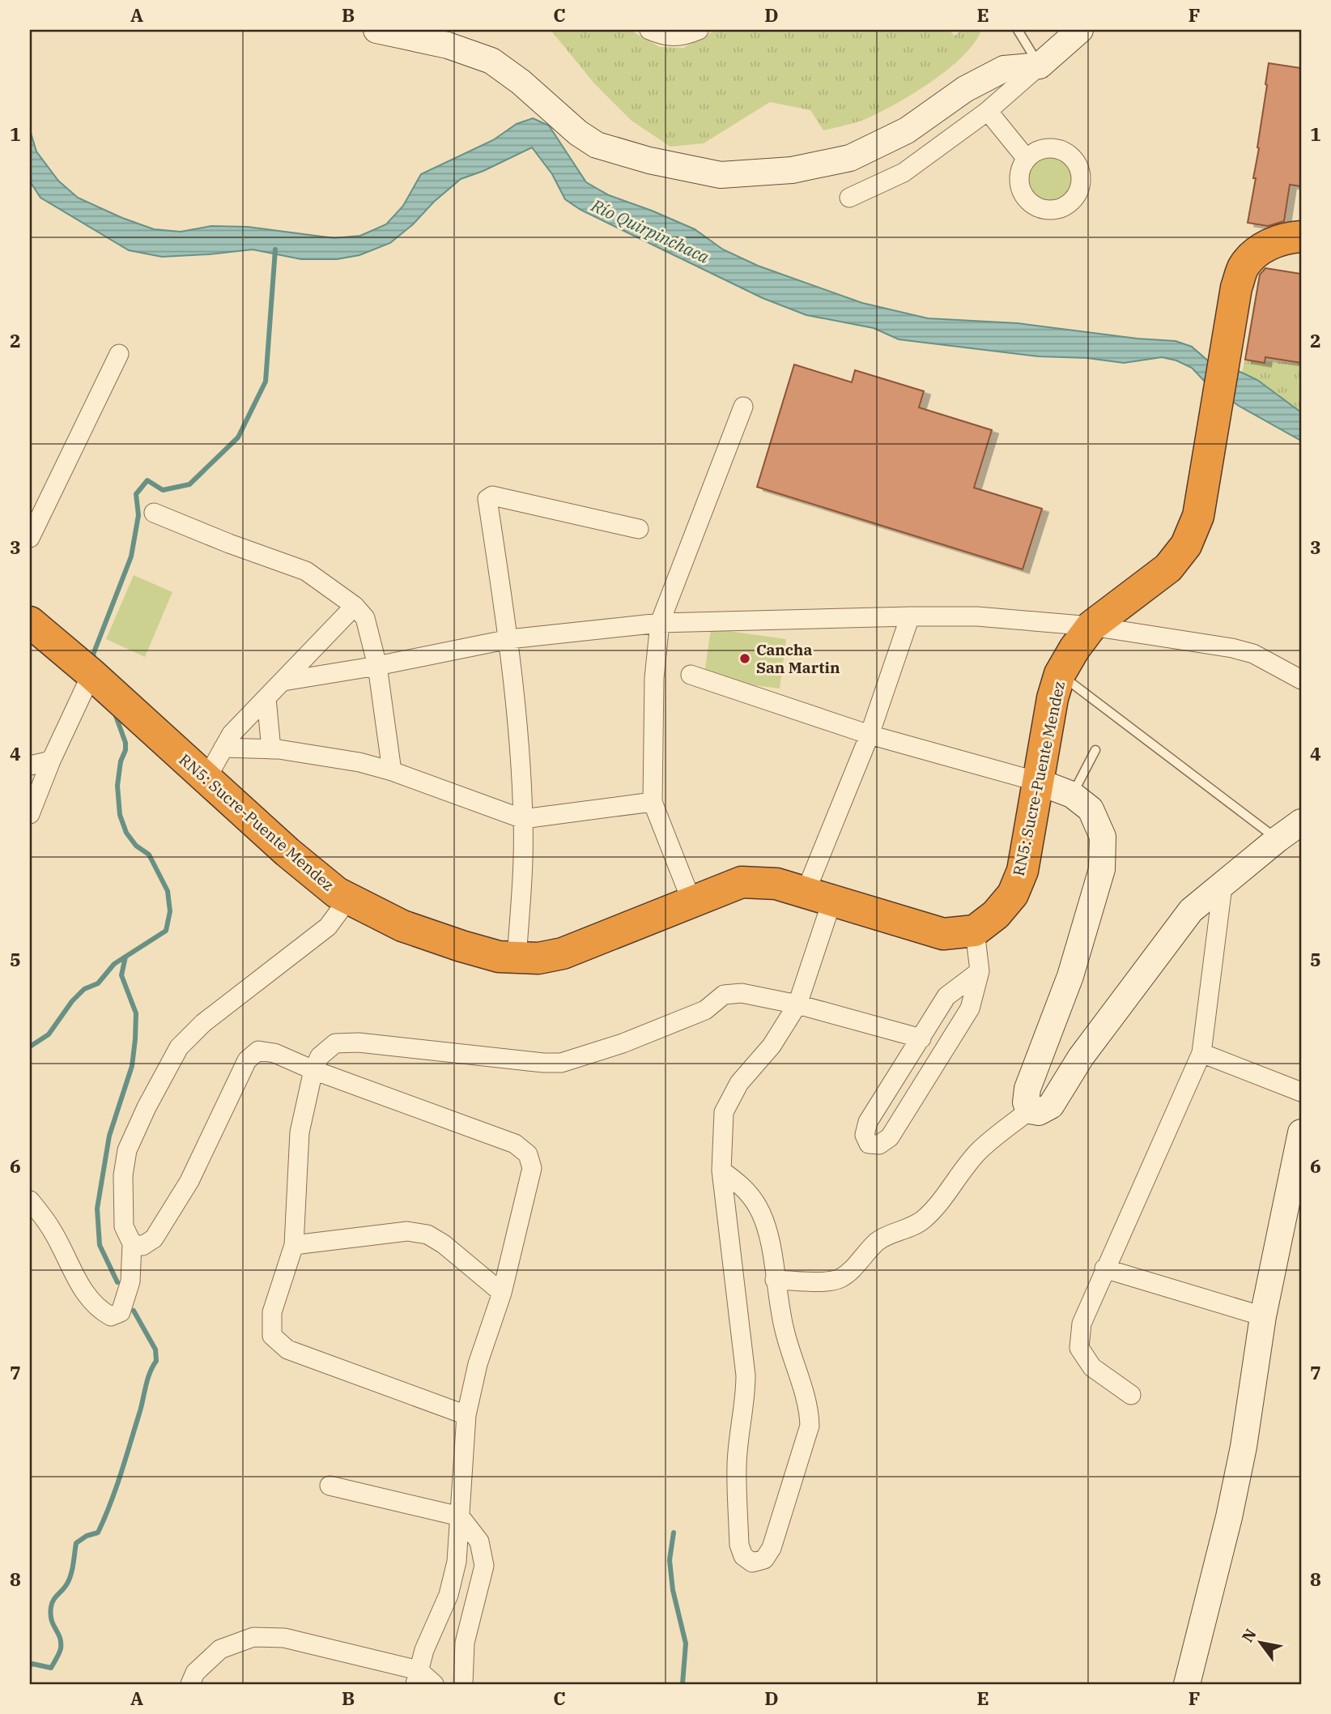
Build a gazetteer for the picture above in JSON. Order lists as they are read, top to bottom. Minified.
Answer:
{"streets":{"highway":["RN5: Sucre-Puente Mendez"]},"water":["Río Quirpinchaca"],"places":["Cancha San Martin"],"north":"top left","grid":{"columns":["A","B","C","D","E","F"],"rows":["1","2","3","4","5","6","7","8"]}}
